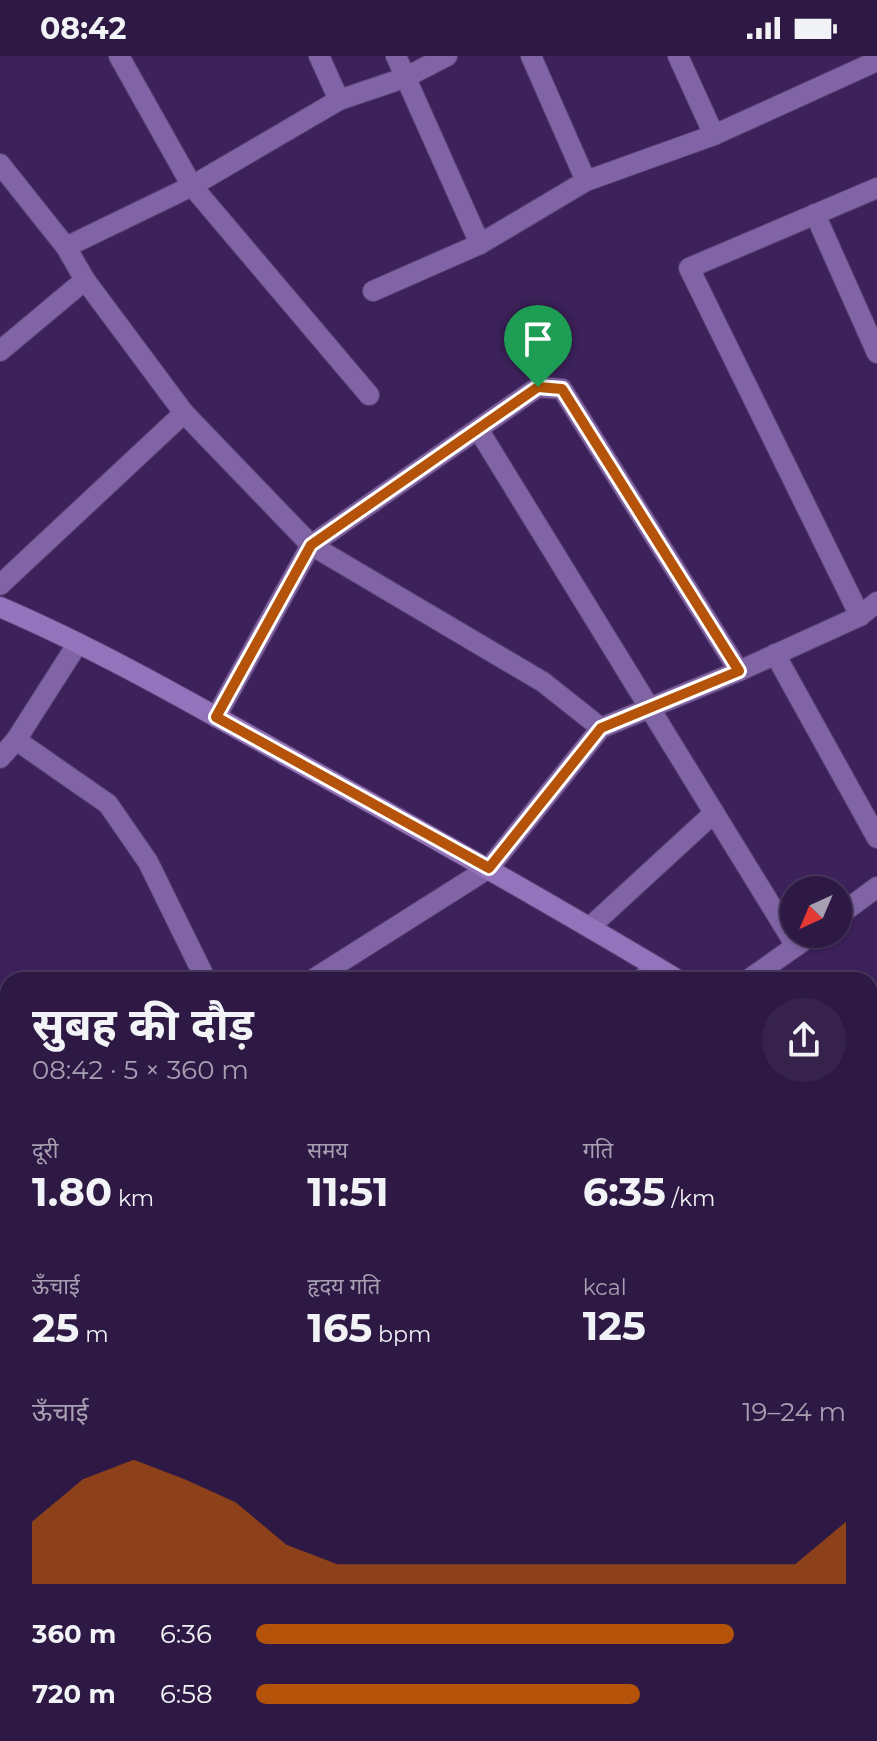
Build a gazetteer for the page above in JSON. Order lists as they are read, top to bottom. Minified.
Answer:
{"north":"bottom left","page":{"status":"08:42","heading":["सुबह की दौड़","08:42 · 5 × 360 m"],"stats":[["दूरी","1.80 km"],["समय","11:51"],["गति","6:35 /km"],["ऊँचाई","25 m"],["हृदय गति","165 bpm"],["kcal","125"]],"chart":["ऊँचाई","19–24 m"],"list":[{"name":"360 m","note":"6:36"},{"name":"720 m","note":"6:58"}]}}
